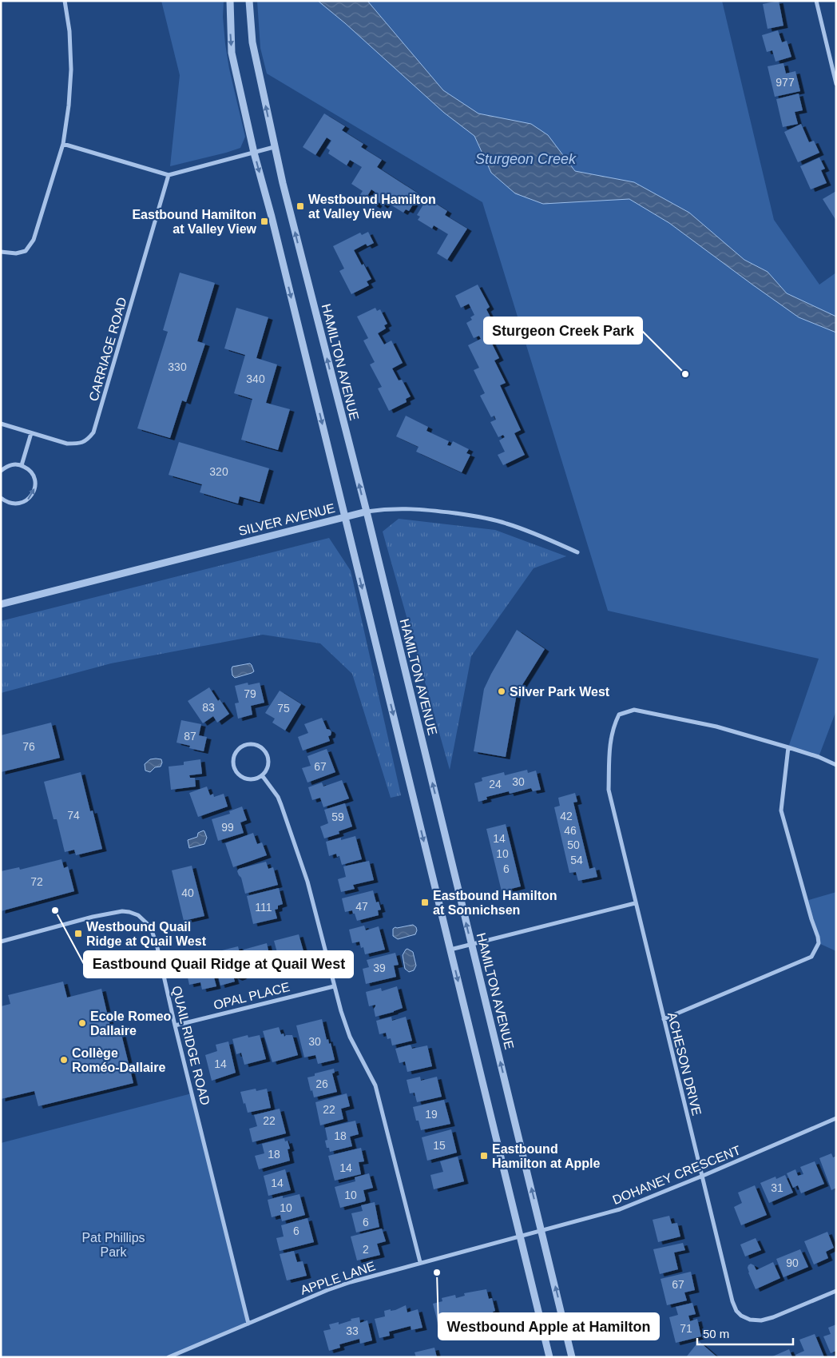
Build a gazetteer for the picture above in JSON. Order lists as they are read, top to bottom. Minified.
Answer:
{"streets":{"street":["CARRIAGE ROAD","HAMILTON AVENUE","SILVER AVENUE","OPAL PLACE","QUAIL RIDGE ROAD","ACHESON DRIVE","DOHANEY CRESCENT","APPLE LANE"]},"crossings":[["HAMILTON AVENUE","SILVER AVENUE"],["HAMILTON AVENUE","DOHANEY CRESCENT"],["OPAL PLACE","QUAIL RIDGE ROAD"],["QUAIL RIDGE ROAD","APPLE LANE"],["ACHESON DRIVE","DOHANEY CRESCENT"],["DOHANEY CRESCENT","APPLE LANE"]],"water":["Sturgeon Creek"],"parks":["Pat Phillips Park"],"places":{"transit":["Westbound Hamilton at Valley View","Eastbound Hamilton at Valley View","Eastbound Hamilton at Sonnichsen","Westbound Quail Ridge at Quail West","Eastbound Hamilton at Apple"],"other":["Sturgeon Creek Park","Silver Park West","Eastbound Quail Ridge at Quail West","Ecole Romeo Dallaire","Collège Roméo-Dallaire","Westbound Apple at Hamilton"]},"house_numbers":["977","330","340","320","79","83","75","87","76","67","30","24","74","42","59","99","46","14","50","10","54","6","72","40","47","111","39","30","14","26","22","19","22","18","15","18","14","14","31","10","10","6","6","2","90","67","71","33"],"scale_bar":"50 m"}
